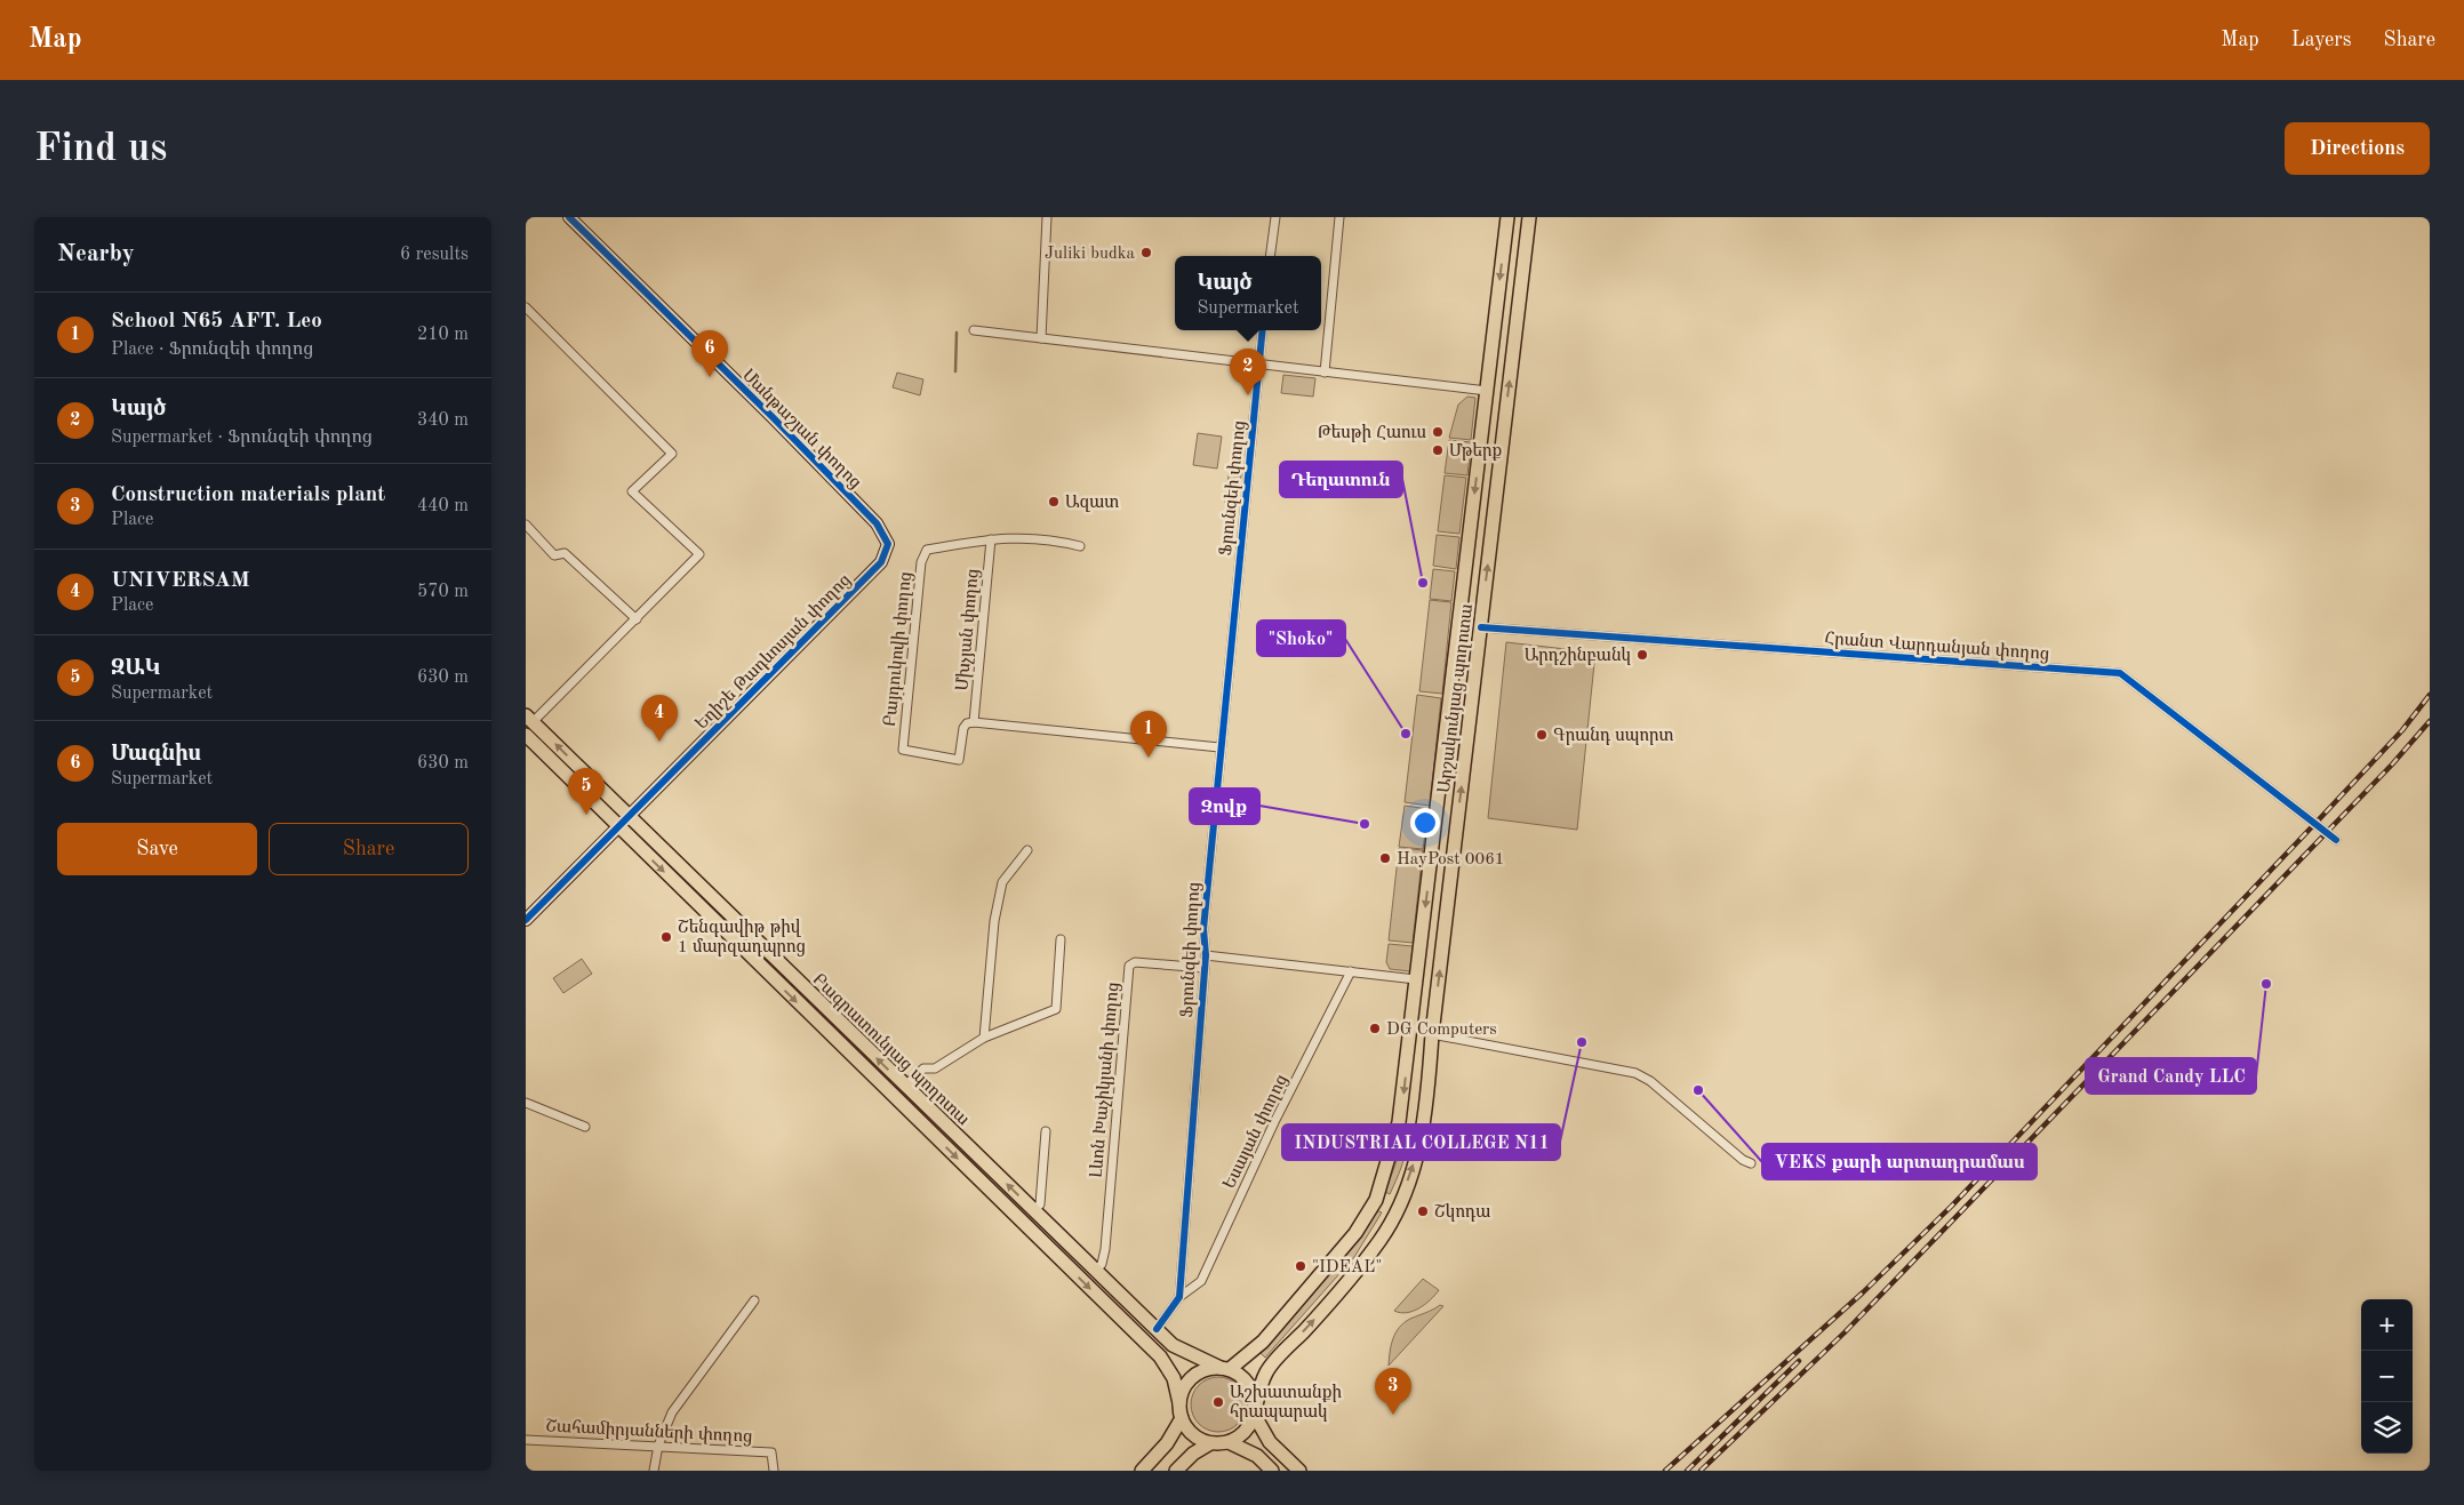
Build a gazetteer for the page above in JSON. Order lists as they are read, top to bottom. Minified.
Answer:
{"streets":{"main road":["Արշակունյաց պողոտա","Բագրատունյաց պողոտա"],"street":["Մանթաշյան փողոց","Ֆրունզեի փողոց","Մխչյան փողոց","Հրանտ Վարդանյան փողոց","Բայդուկովի փողոց","Եղիշե Թադևոսյան փողոց","Լևոն Խաչիկյանի փողոց","Եսայան փողոց","Շահամիրյանների փողոց"]},"crossings":[["Մանթաշյան փողոց","Եղիշե Թադևոսյան փողոց"],["Ֆրունզեի փողոց","Լևոն Խաչիկյանի փողոց"],["Ֆրունզեի փողոց","Եսայան փողոց"],["Մխչյան փողոց","Բայդուկովի փողոց"],["Հրանտ Վարդանյան փողոց","Արշակունյաց պողոտա"],["Եղիշե Թադևոսյան փողոց","Բագրատունյաց պողոտա"],["Արշակունյաց պողոտա","Բագրատունյաց պողոտա"],["Բագրատունյաց պողոտա","Լևոն Խաչիկյանի փողոց"]],"places":["Juliki budka","Թեսթի Հաուս","Մթերք","Ազատ","Դեղատուն","Արդշինբանկ","\"Shoko\"","Գրանդ սպորտ","Զովք","HayPost 0061","Շենգավիթ թիվ 1 մարզադպրոց","Grand Candy LLC","DG Computers","INDUSTRIAL COLLEGE N11","VEKS քարի արտադրամաս","Շկոդա","\"IDEAL\"","Աշխատանքի հրապարակ"],"page":{"header":"Map","nav":["Map","Layers","Share"],"buttons":["Directions",["Save","Share"]],"title":"Find us","heading":["Nearby","6 results"],"popup":["Կայծ","Supermarket"],"list":[{"mark":"1","name":"School N65 AFT. Leo","note":"Place · Ֆրունզեի փողոց","value":"210 m"},{"mark":"2","name":"Կայծ","note":"Supermarket · Ֆրունզեի փողոց","value":"340 m"},{"mark":"3","name":"Construction materials plant","note":"Place","value":"440 m"},{"mark":"4","name":"UNIVERSAM","note":"Place","value":"570 m"},{"mark":"5","name":"ԶԱԿ","note":"Supermarket","value":"630 m"},{"mark":"6","name":"Մագնիս","note":"Supermarket","value":"630 m"}],"pins":["6","2","4","1","5","3"],"map_buttons":["+","−"]}}
